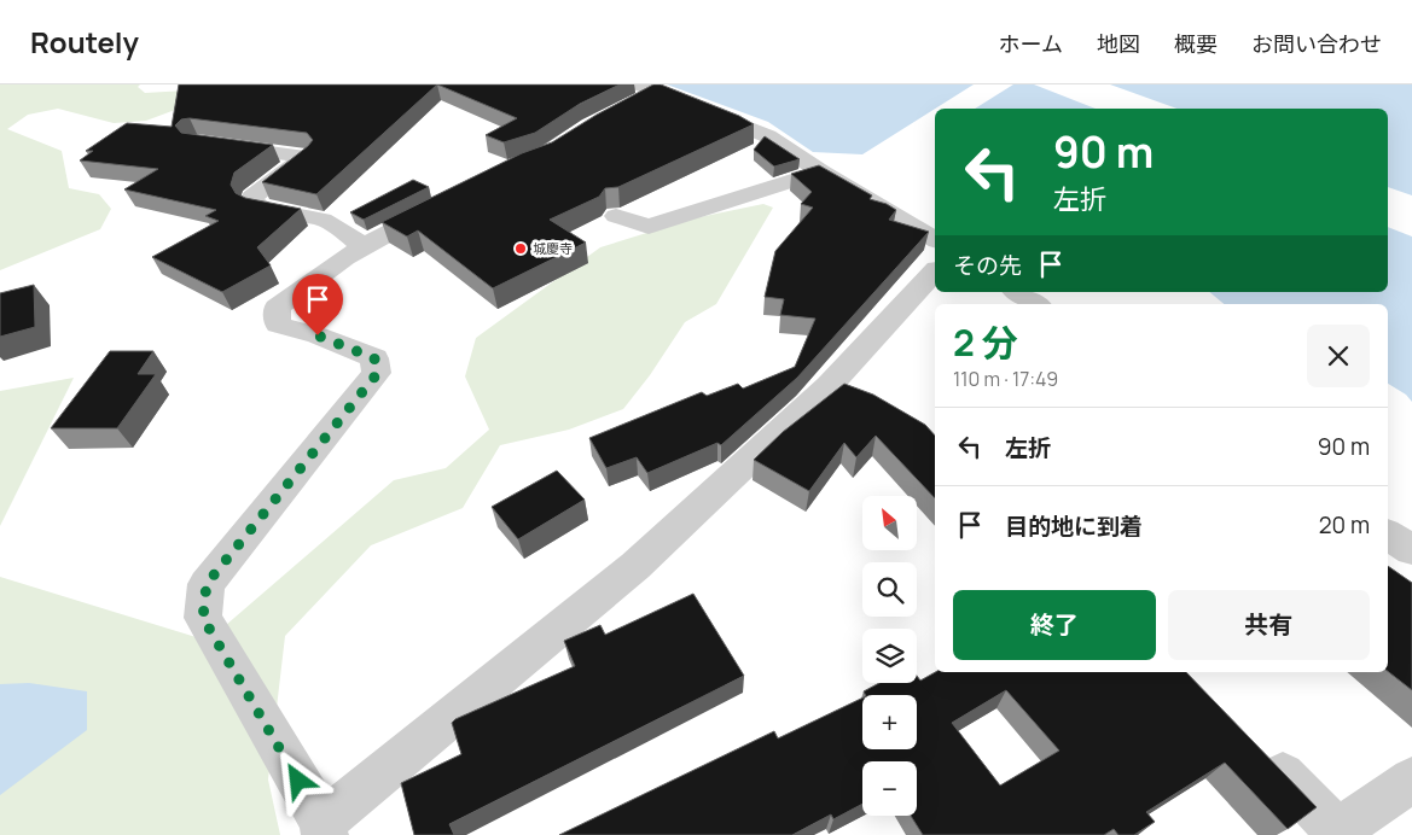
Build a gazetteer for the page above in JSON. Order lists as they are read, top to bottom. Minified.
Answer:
{"places":["城慶寺"],"north":"top left","page":{"header":"Routely","nav":["ホーム","地図","概要","お問い合わせ"],"turn":["90 m","左折"],"then":"その先","heading":["2 分","110 m · 17:49"],"list":[{"name":"左折","value":"90 m"},{"name":"目的地に到着","value":"20 m"}],"map_buttons":["+","−"],"buttons":["終了","共有"]}}
